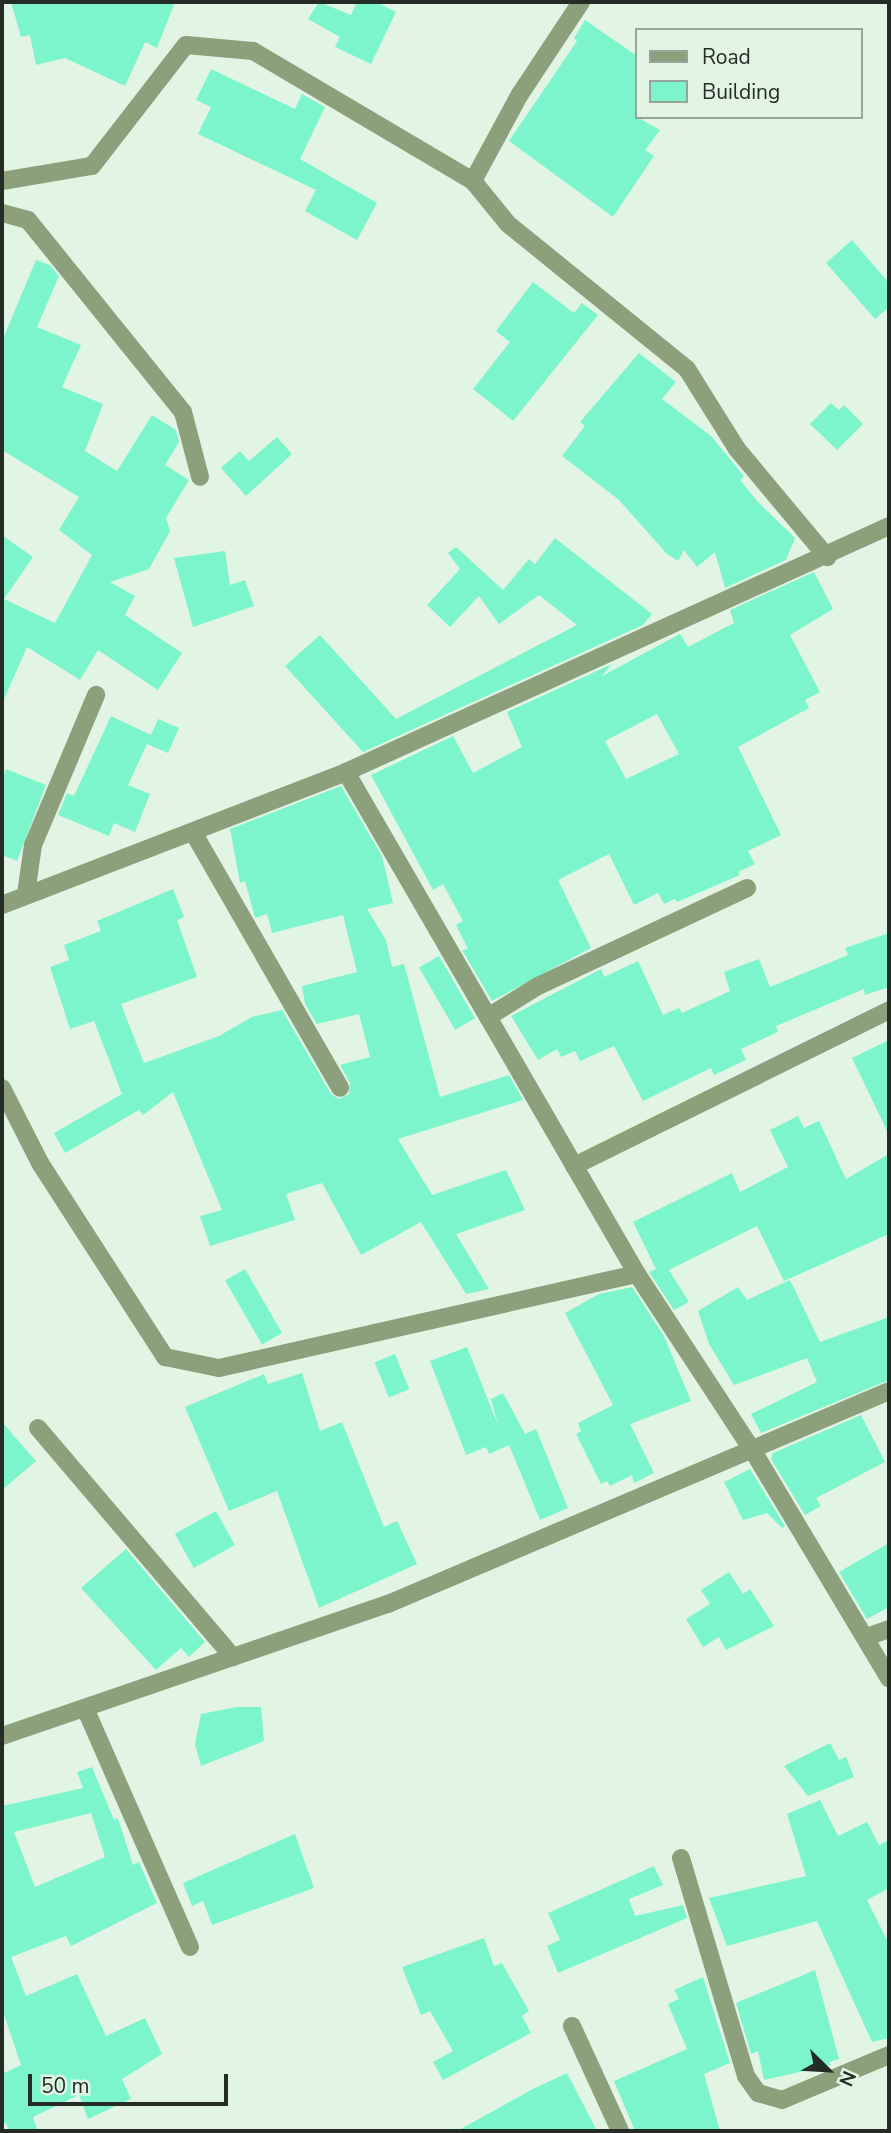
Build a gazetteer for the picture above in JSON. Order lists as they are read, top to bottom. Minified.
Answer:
{"legend":["Road","Building"],"scale_bar":"50 m","north":"bottom right"}
